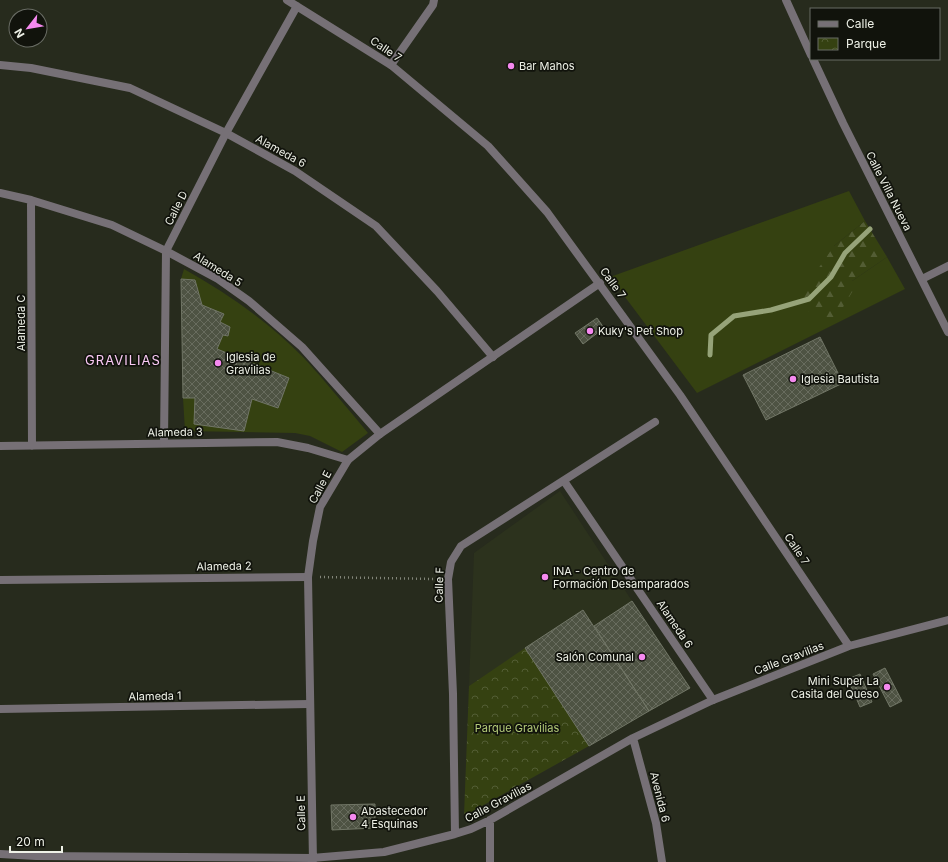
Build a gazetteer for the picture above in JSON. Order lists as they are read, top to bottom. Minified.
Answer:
{"streets":{"street":["Calle 7","Alameda 6","Calle Villa Nueva","Calle D","Alameda 5","Alameda C","Alameda 3","Calle E","Alameda 2","Calle F","Calle Gravilias","Alameda 1","Avenida 6"]},"crossings":[["Calle 7","Calle D"],["Calle 7","Calle E"],["Calle 7","Calle Gravilias"],["Alameda 6","Calle D"],["Alameda 6","Calle E"],["Alameda 6","Calle F"],["Alameda 6","Calle Gravilias"],["Calle D","Alameda 5"],["Calle D","Alameda 3"],["Alameda 5","Alameda C"],["Alameda 5","Calle E"],["Alameda C","Alameda 3"],["Alameda 3","Calle E"],["Calle E","Alameda 2"],["Calle E","Calle Gravilias"],["Calle E","Alameda 1"],["Calle F","Calle Gravilias"],["Calle Gravilias","Avenida 6"]],"districts":["GRAVILIAS"],"parks":["Parque Gravilias"],"places":["Bar Mahos","Kuky's Pet Shop","Iglesia de Gravilias","Iglesia Bautista","INA - Centro de Formación Desamparados","Salón Comunal","Mini Super La Casita del Queso","Abastecedor 4 Esquinas"],"legend":["Calle","Parque"],"scale_bar":"20 m","north":"bottom left"}
